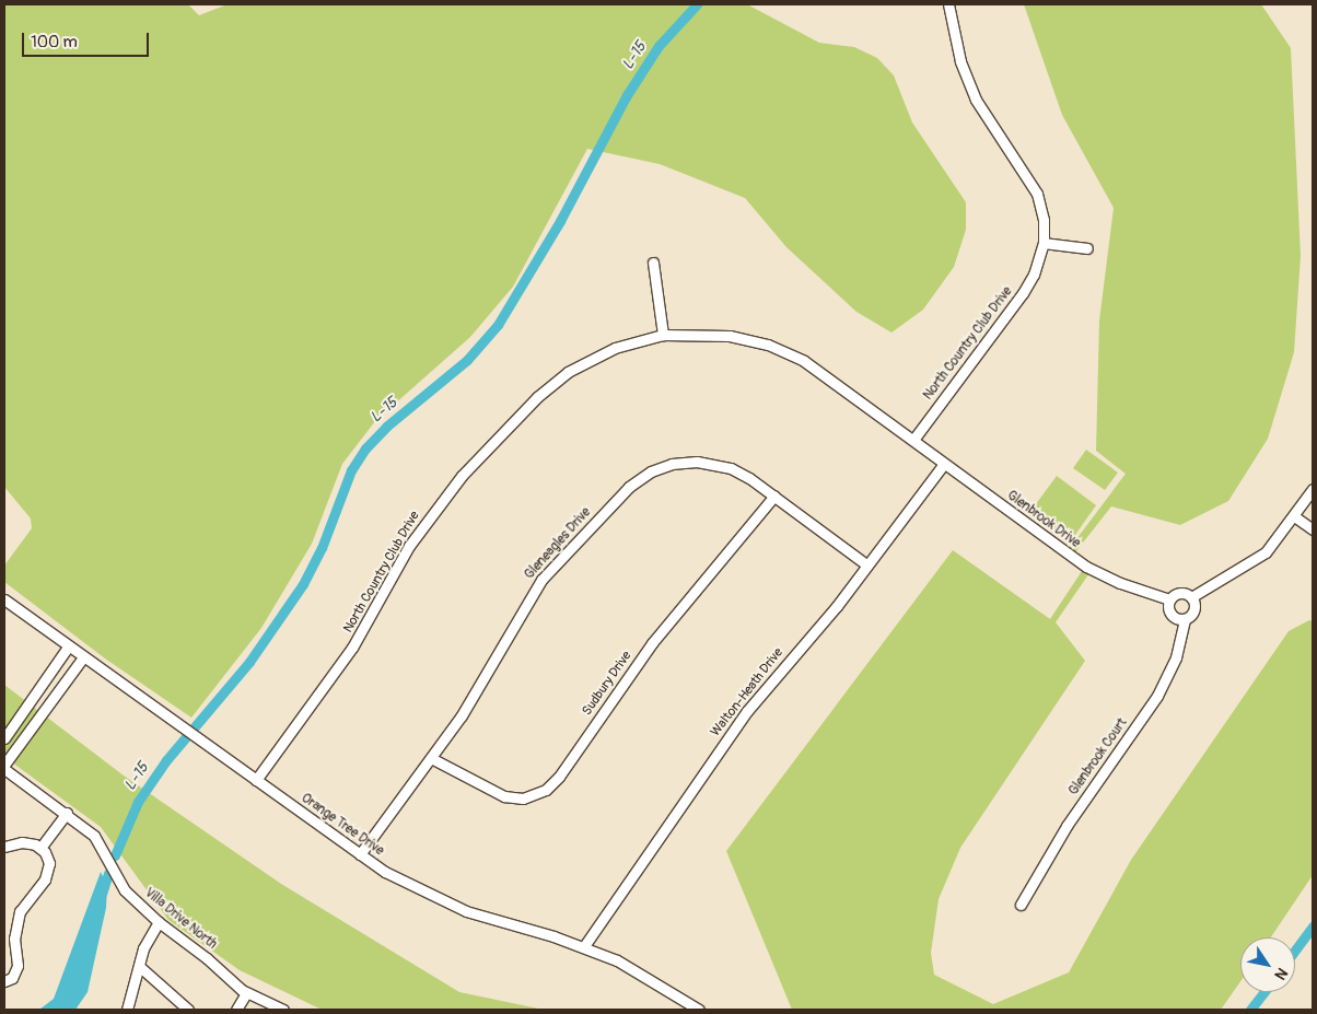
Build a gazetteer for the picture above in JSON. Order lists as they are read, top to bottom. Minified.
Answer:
{"streets":{"street":["North Country Club Drive","Glenbrook Drive","Gleneagles Drive","Sudbury Drive","Walton-Heath Drive","Glenbrook Court","Orange Tree Drive","Villa Drive North"]},"crossings":[["North Country Club Drive","Glenbrook Drive"],["North Country Club Drive","Orange Tree Drive"],["Glenbrook Drive","Walton-Heath Drive"],["Glenbrook Drive","Glenbrook Court"],["Gleneagles Drive","Sudbury Drive"],["Gleneagles Drive","Walton-Heath Drive"],["Gleneagles Drive","Orange Tree Drive"],["Walton-Heath Drive","Orange Tree Drive"]],"water":["L-15"],"scale_bar":"100 m","north":"bottom right"}
